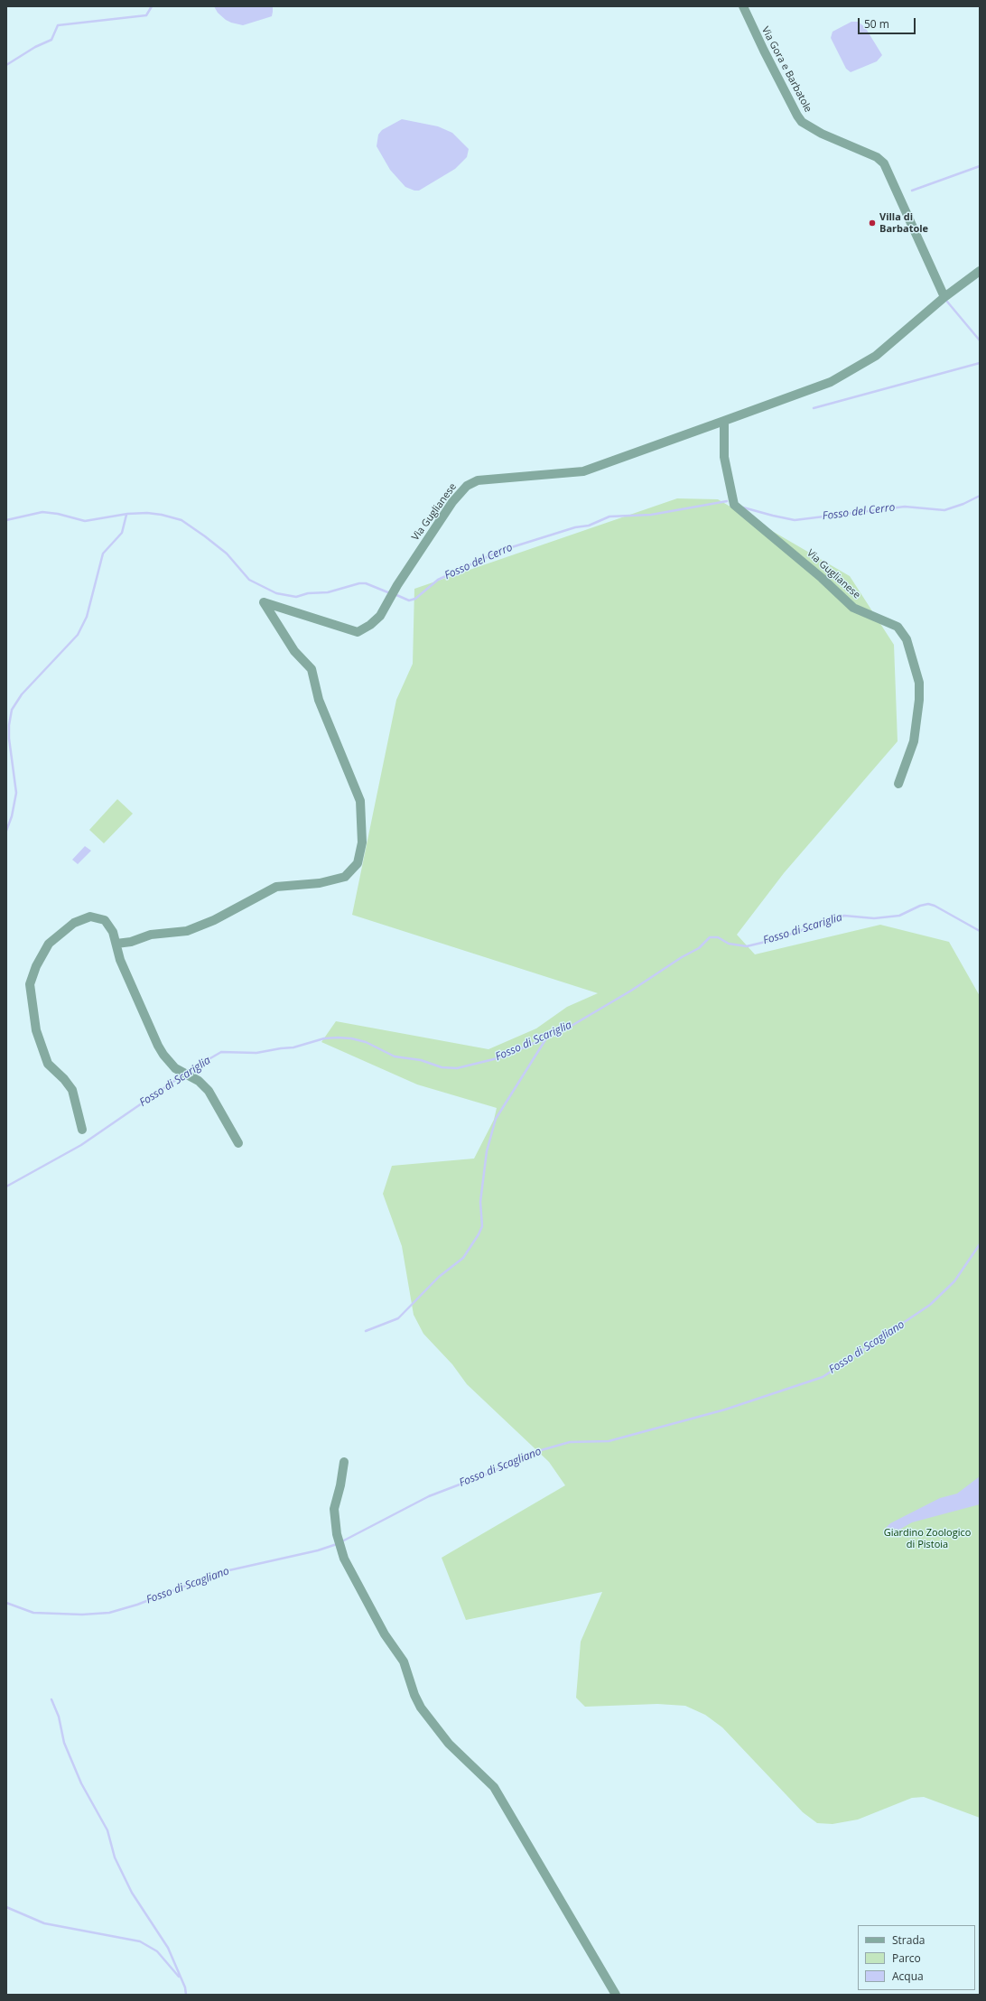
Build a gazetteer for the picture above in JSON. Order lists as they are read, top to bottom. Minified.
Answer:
{"streets":{"street":["Via Gora e Barbatole","Via Guglianese"]},"crossings":[["Via Gora e Barbatole","Via Guglianese"]],"water":["Fosso del Cerro","Fosso di Scariglia","Fosso di Scagliano"],"parks":["Giardino Zoologico di Pistoia"],"places":["Villa di Barbatole"],"legend":["Strada","Parco","Acqua"],"scale_bar":"50 m"}
